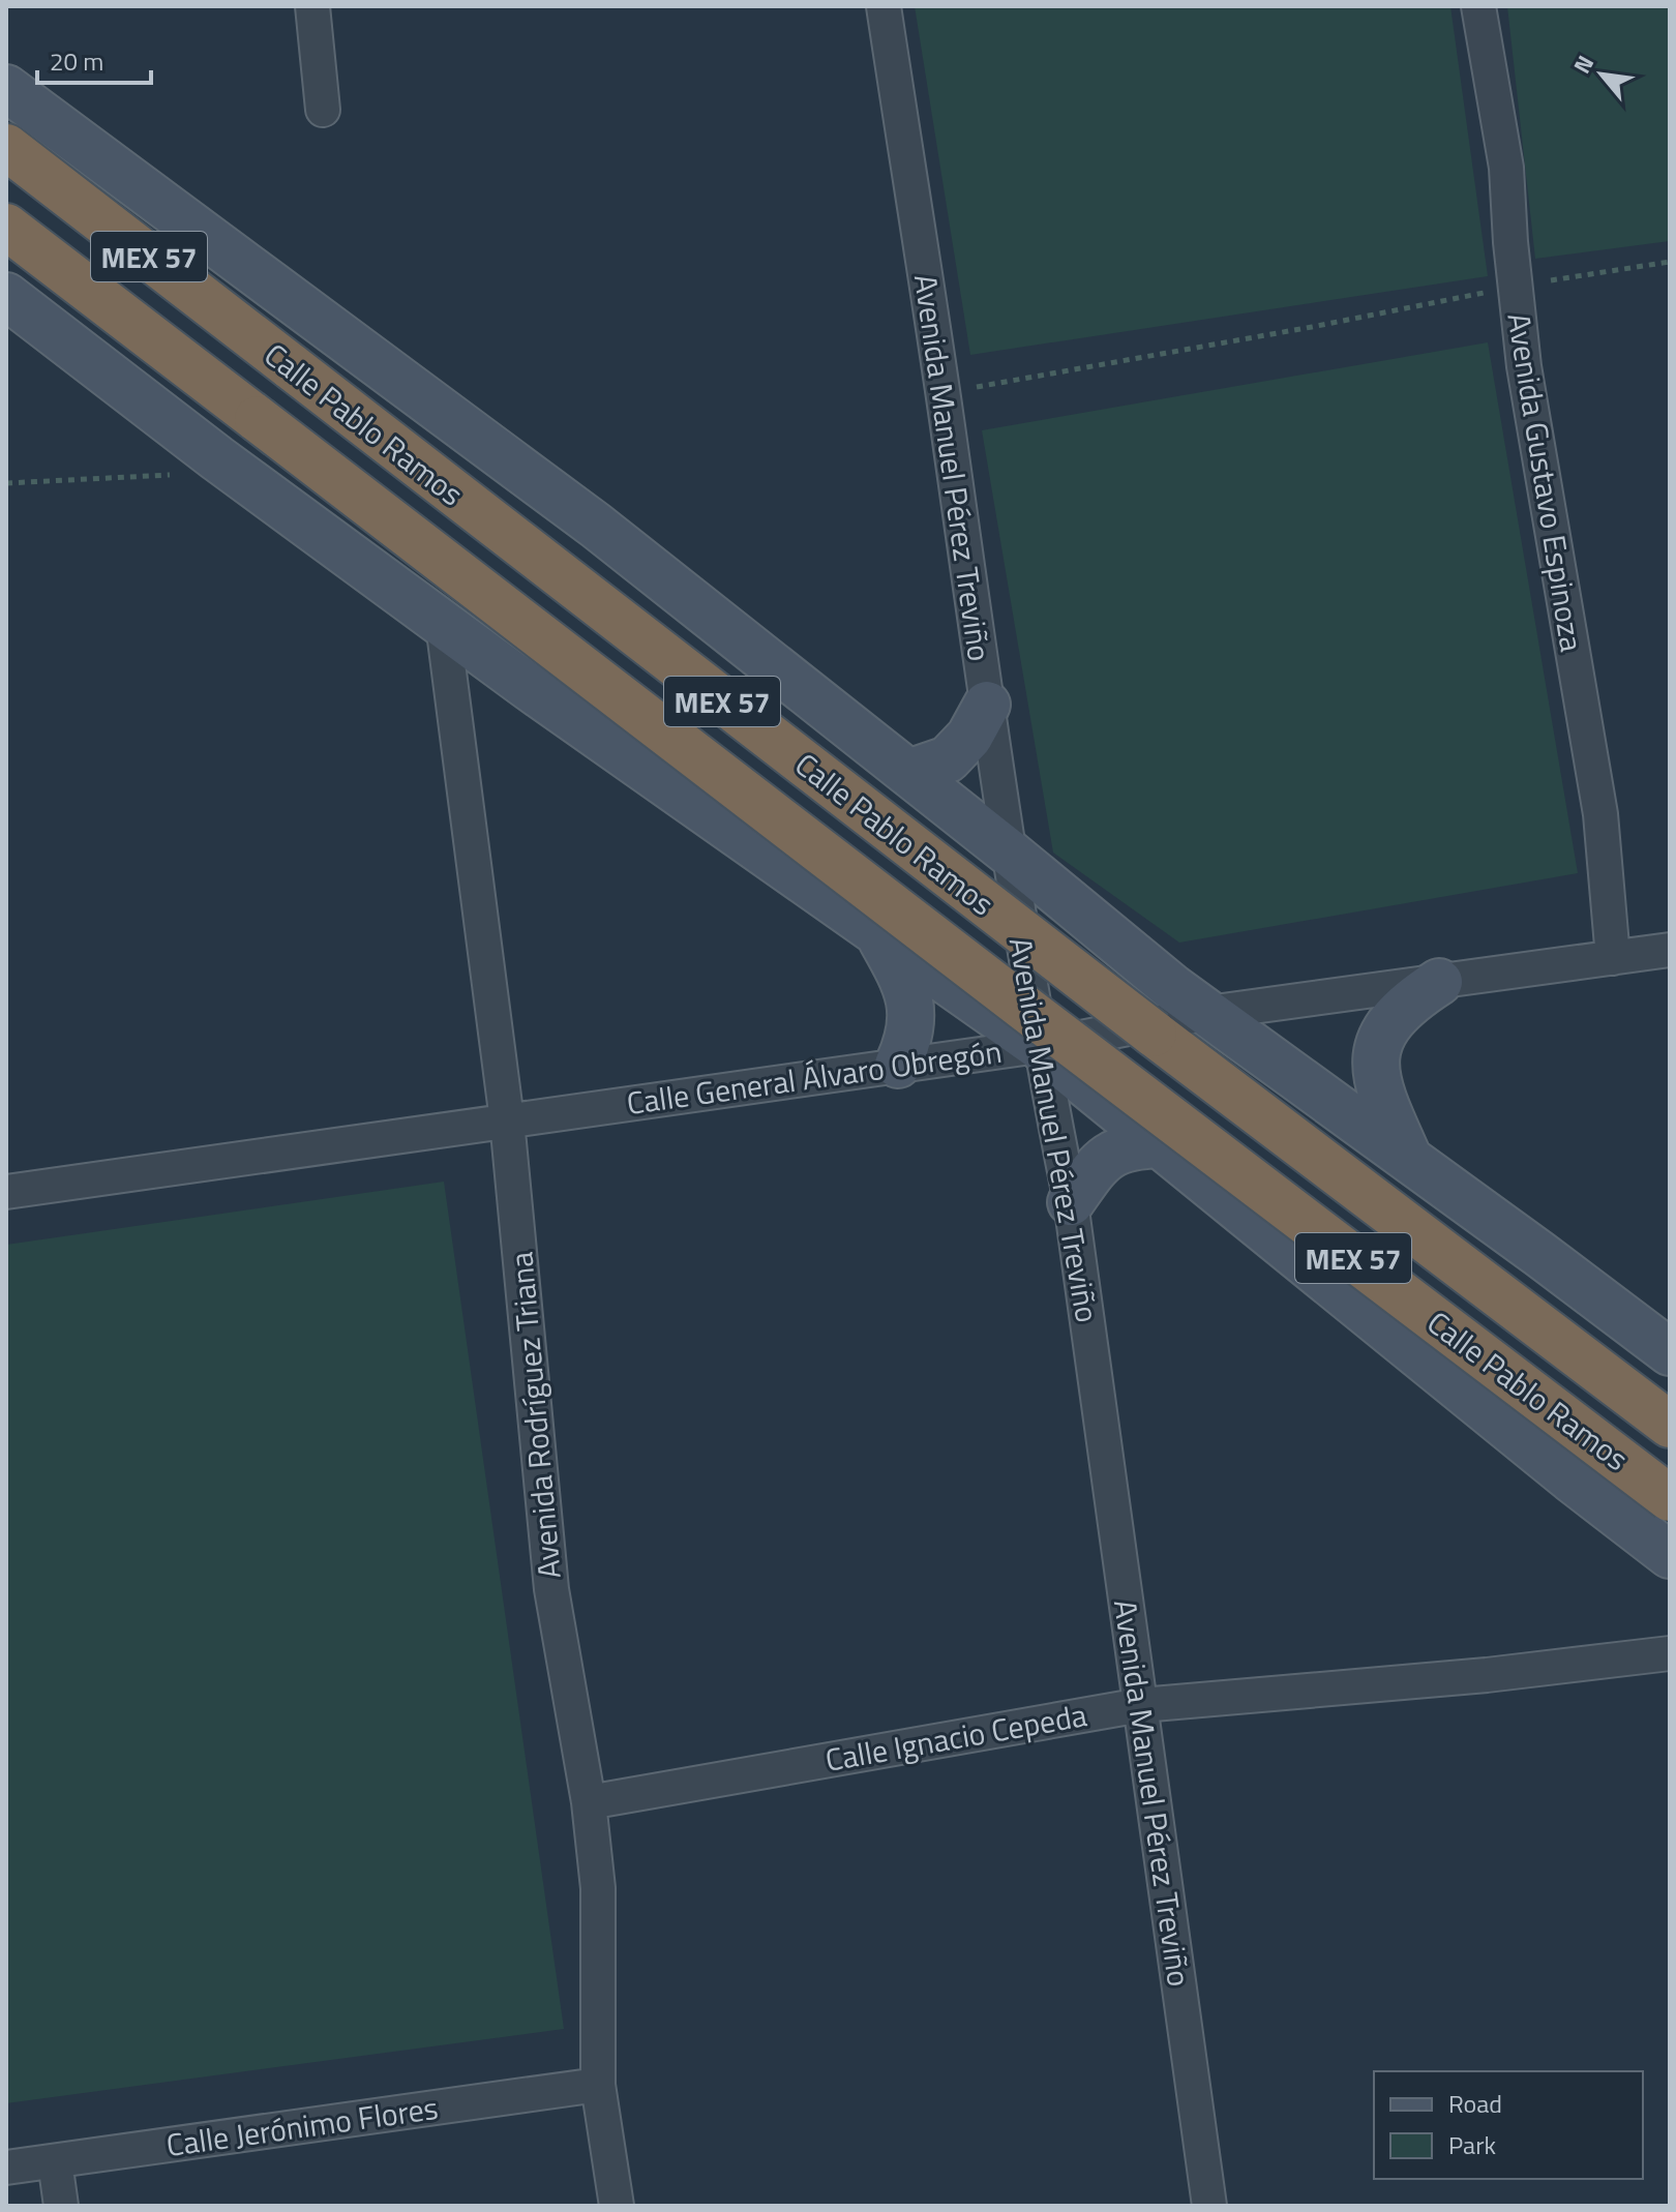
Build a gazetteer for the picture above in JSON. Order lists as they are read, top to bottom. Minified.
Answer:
{"streets":{"highway":["MEX 57","Calle Pablo Ramos"],"street":["Avenida Manuel Pérez Treviño","Avenida Gustavo Espinoza","Calle General Álvaro Obregón","Avenida Rodríguez Triana","Calle Ignacio Cepeda","Calle Jerónimo Flores"]},"crossings":[["Avenida Manuel Pérez Treviño","Calle General Álvaro Obregón"],["Avenida Manuel Pérez Treviño","Calle Ignacio Cepeda"],["Avenida Gustavo Espinoza","Calle General Álvaro Obregón"],["Calle General Álvaro Obregón","Avenida Rodríguez Triana"],["Avenida Rodríguez Triana","Calle Ignacio Cepeda"],["Avenida Rodríguez Triana","Calle Jerónimo Flores"]],"legend":["Road","Park"],"scale_bar":"20 m","north":"top left"}
